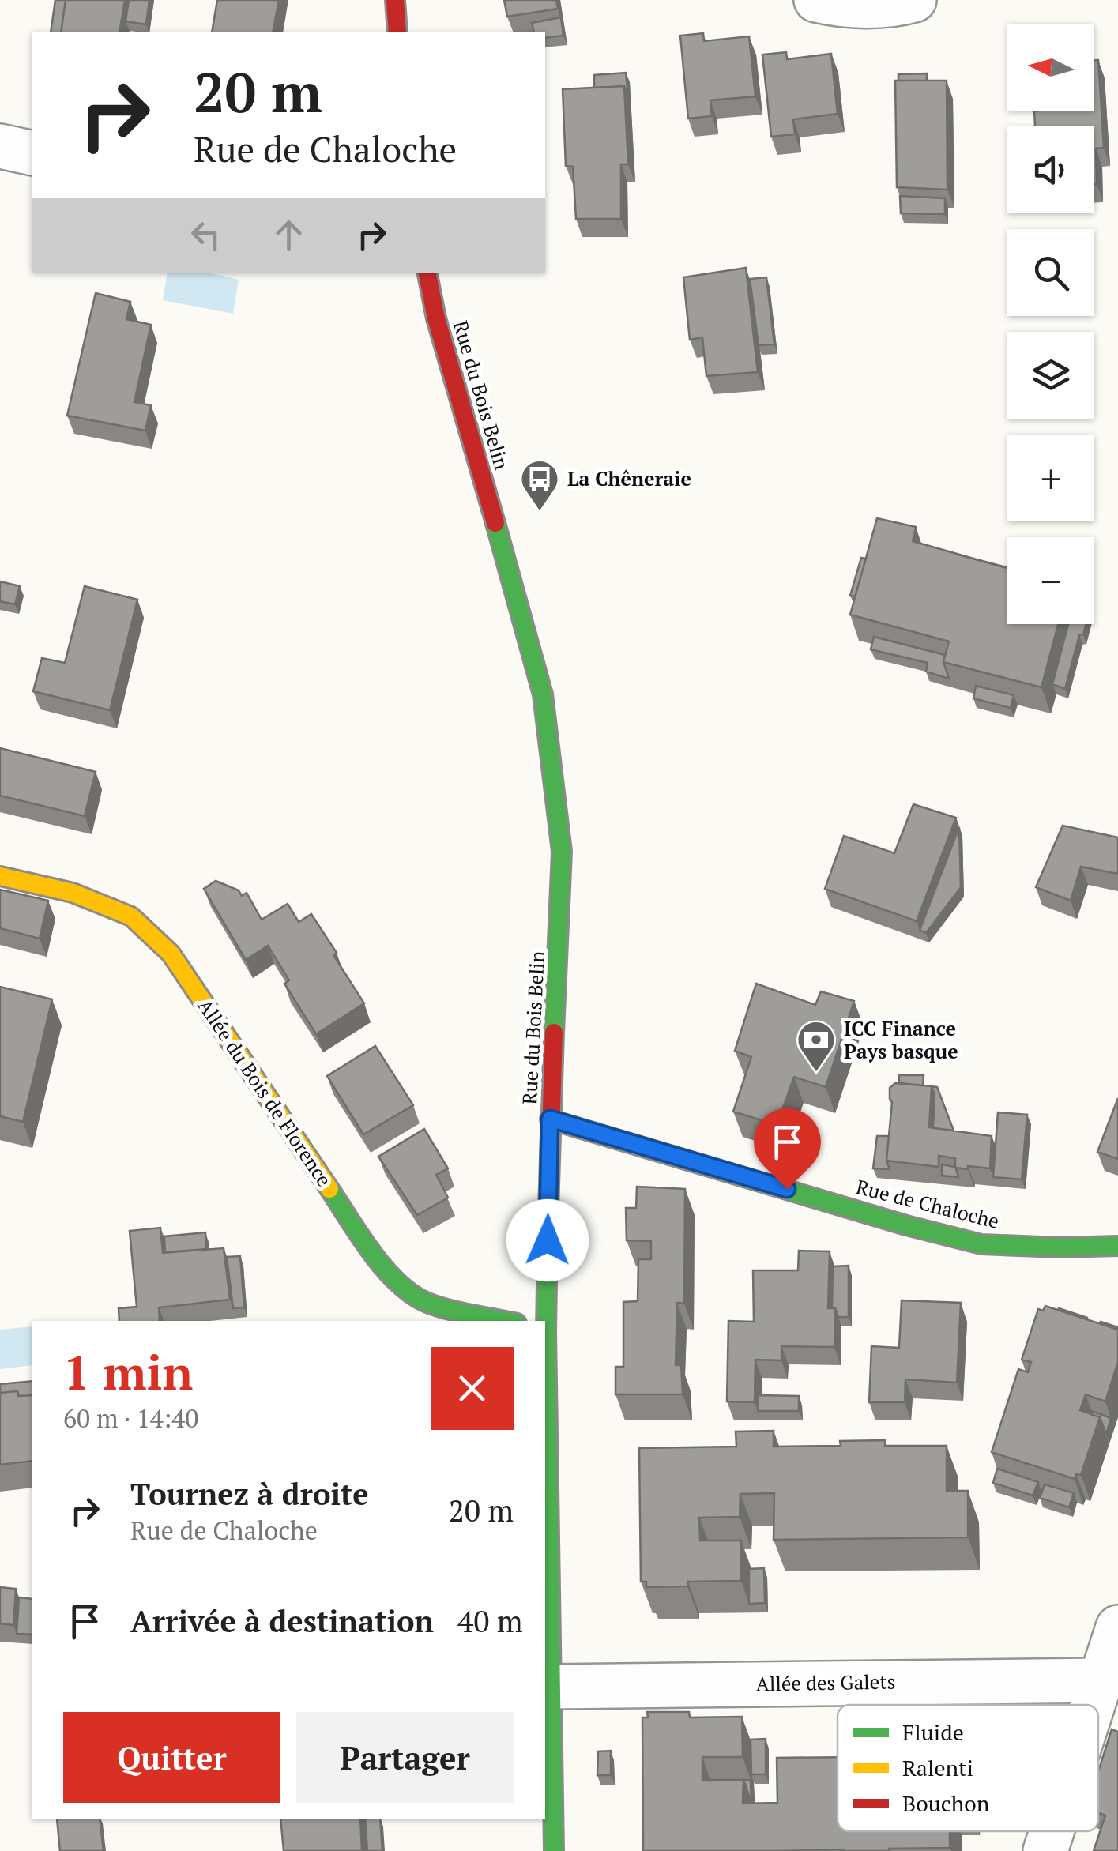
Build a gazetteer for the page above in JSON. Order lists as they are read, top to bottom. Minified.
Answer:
{"streets":{"street":["Rue du Bois Belin","Allée du Bois de Florence","Rue de Chaloche","Allée des Galets"]},"crossings":[["Rue du Bois Belin","Rue de Chaloche"],["Rue du Bois Belin","Allée des Galets"]],"places":{"bus stop":["La Chêneraie"],"bank":["ICC Finance Pays basque"]},"legend":["Fluide","Ralenti","Bouchon"],"north":"left","page":{"map_buttons":["+","−"],"turn":["20 m","Rue de Chaloche"],"heading":["1 min","60 m · 14:40"],"list":[{"name":"Tournez à droite","note":"Rue de Chaloche","value":"20 m"},{"name":"Arrivée à destination","value":"40 m"}],"buttons":["Quitter","Partager"]}}
